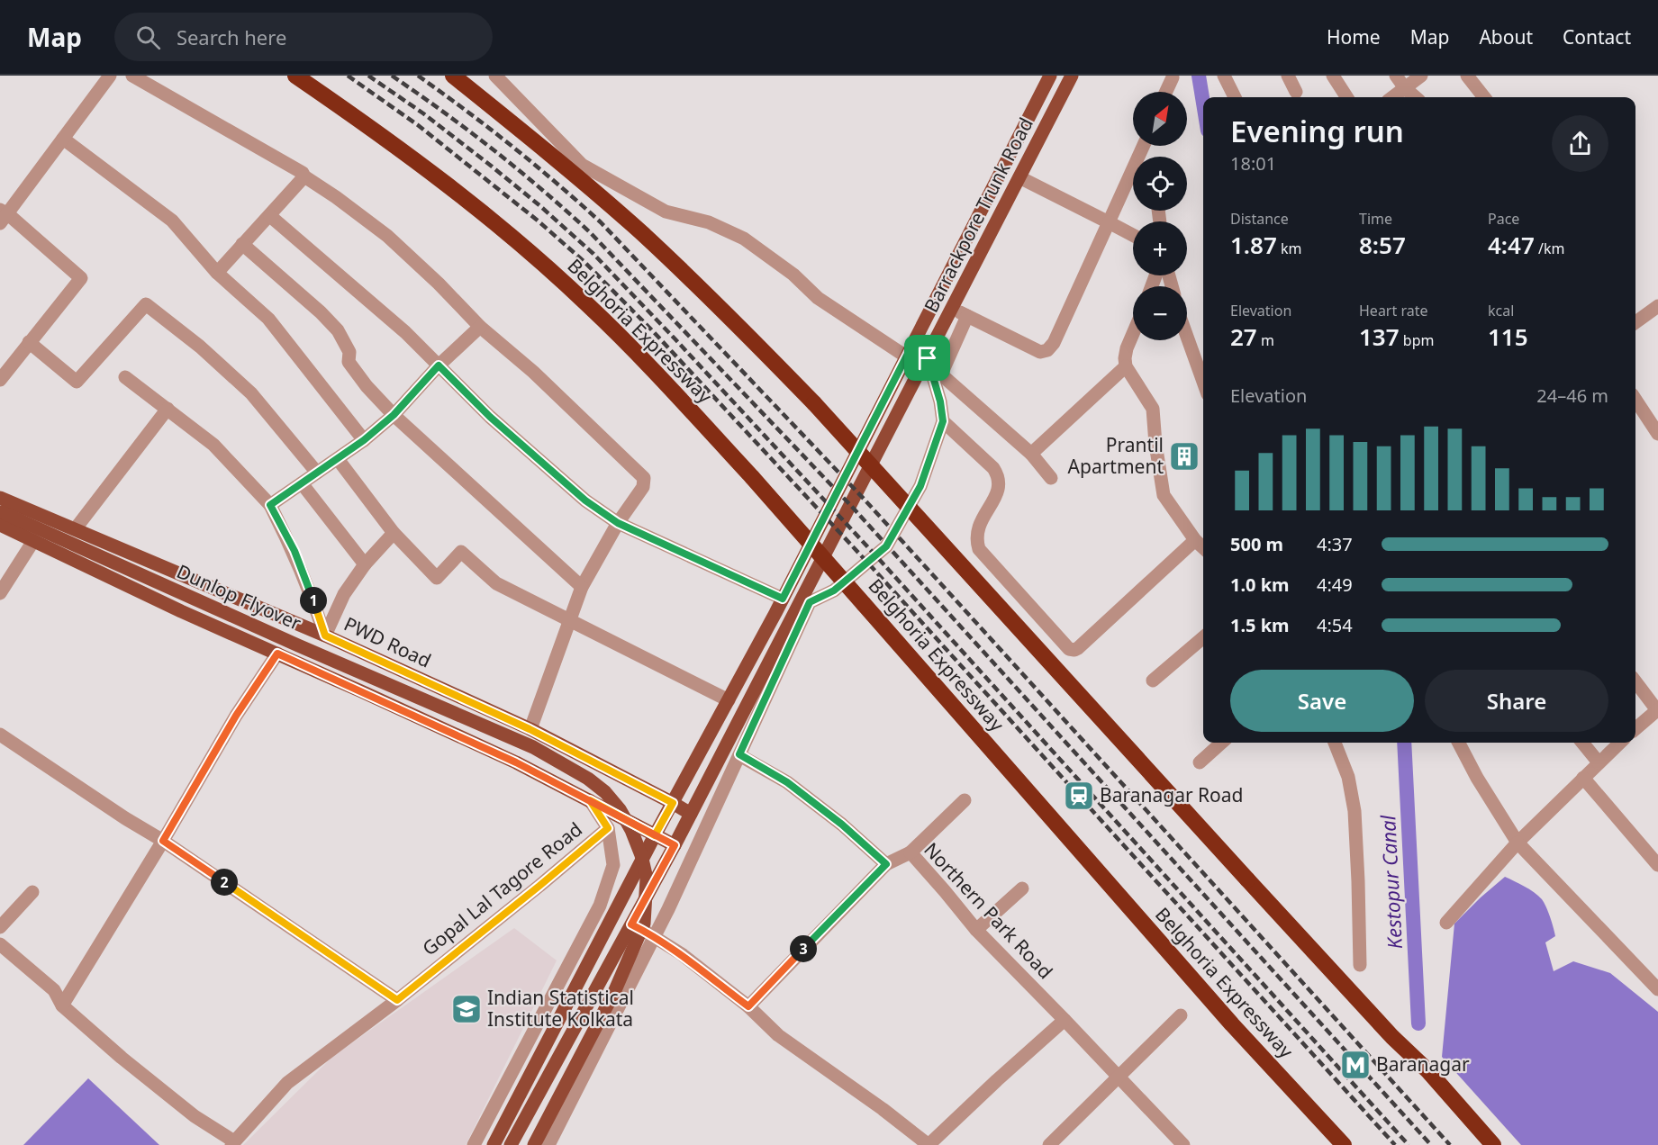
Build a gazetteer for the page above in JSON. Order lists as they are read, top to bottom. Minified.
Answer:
{"streets":{"highway":["Belghoria Expressway"],"main road":["Barrackpore Trunk Road","Dunlop Flyover","PWD Road"],"street":["Gopal Lal Tagore Road","Northern Park Road"]},"crossings":[["Barrackpore Trunk Road","PWD Road"],["Dunlop Flyover","PWD Road"]],"water":["Kestopur Canal"],"places":{"building":["Prantil Apartment"],"station":["Baranagar Road"],"school or university":["Indian Statistical Institute Kolkata"],"metro station":["Baranagar"]},"north":"top right","page":{"header":"Map","search":"Search here","nav":["Home","Map","About","Contact"],"map_buttons":["+","−"],"heading":["Evening run","18:01"],"stats":[["Distance","1.87 km"],["Time","8:57"],["Pace","4:47 /km"],["Elevation","27 m"],["Heart rate","137 bpm"],["kcal","115"]],"chart":["Elevation","24–46 m"],"list":[{"name":"500 m","note":"4:37"},{"name":"1.0 km","note":"4:49"},{"name":"1.5 km","note":"4:54"}],"pins":["1","2","3"],"buttons":["Save","Share"]}}
